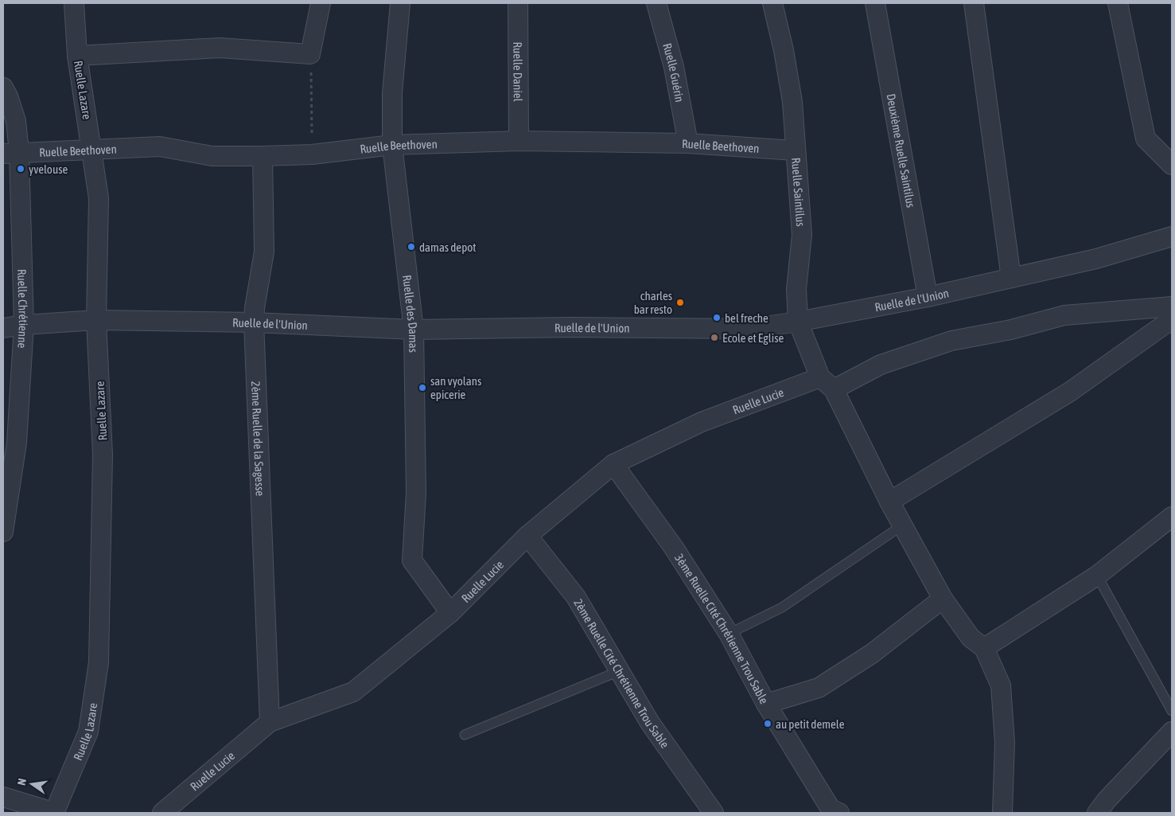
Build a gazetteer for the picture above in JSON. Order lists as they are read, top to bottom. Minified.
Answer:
{"streets":{"street":["Ruelle Daniel","Ruelle Guérin","Ruelle Lazare","Ruelle Beethoven","Deuxième Ruelle Saintilus","Ruelle Saintilus","Ruelle de l'Union","Ruelle Chrétienne","Ruelle des Damas","Ruelle Lucie","2ème Ruelle de la Sagesse","3ème Ruelle Cité Chrétienne Trou Sable","2ème Ruelle Cité Chrétienne Trou Sable"]},"crossings":[["Ruelle Daniel","Ruelle Beethoven"],["Ruelle Guérin","Ruelle Beethoven"],["Ruelle Lazare","Ruelle Beethoven"],["Ruelle Lazare","Ruelle de l'Union"],["Ruelle Beethoven","Ruelle Saintilus"],["Ruelle Beethoven","Ruelle Chrétienne"],["Ruelle Beethoven","Ruelle des Damas"],["Ruelle Beethoven","2ème Ruelle de la Sagesse"],["Deuxième Ruelle Saintilus","Ruelle de l'Union"],["Ruelle Saintilus","Ruelle de l'Union"],["Ruelle Saintilus","Ruelle Lucie"],["Ruelle de l'Union","Ruelle Chrétienne"],["Ruelle de l'Union","Ruelle des Damas"],["Ruelle de l'Union","2ème Ruelle de la Sagesse"],["Ruelle des Damas","Ruelle Lucie"],["Ruelle Lucie","2ème Ruelle de la Sagesse"],["Ruelle Lucie","3ème Ruelle Cité Chrétienne Trou Sable"],["Ruelle Lucie","2ème Ruelle Cité Chrétienne Trou Sable"]],"places":["yvelouse","damas depot","charles bar resto","bel freche","Ecole et Eglise","san vyolans epicerie","au petit demele"],"north":"left"}
